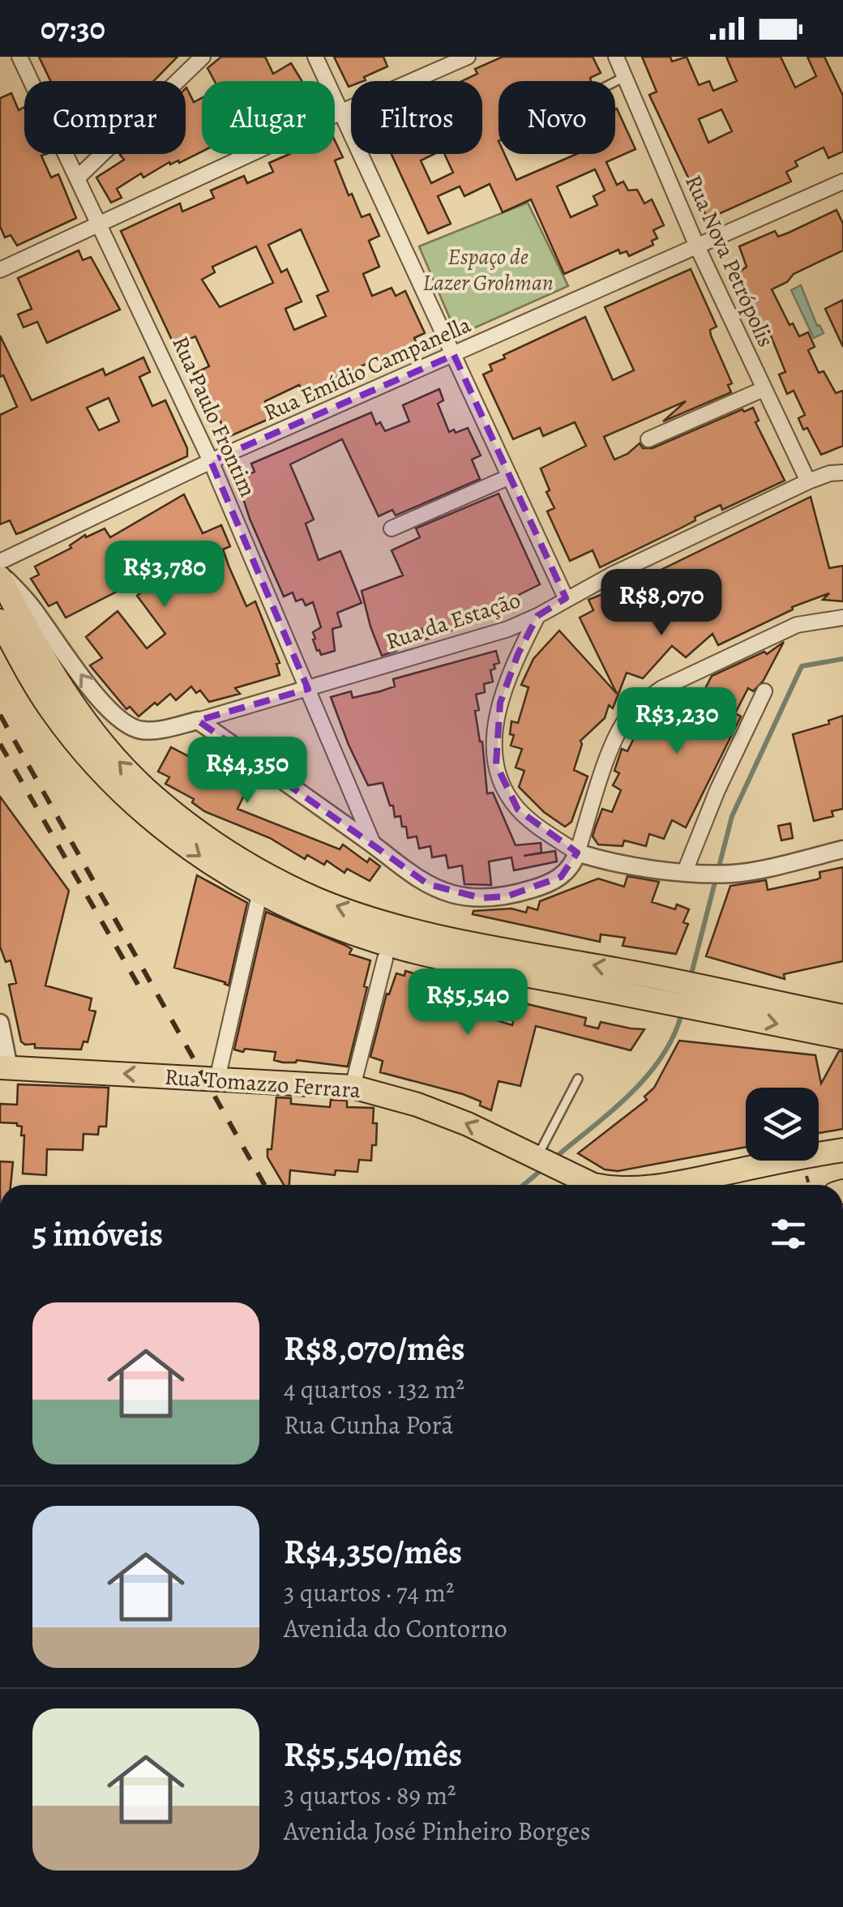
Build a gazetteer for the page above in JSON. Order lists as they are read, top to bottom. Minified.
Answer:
{"streets":{"main road":["Rua Tomazzo Ferrara"],"street":["Rua Nova Petrópolis","Rua Emídio Campanella","Rua Paulo Frontim","Rua da Estação"]},"crossings":[["Rua Nova Petrópolis","Rua Emídio Campanella"],["Rua Nova Petrópolis","Rua da Estação"],["Rua Emídio Campanella","Rua Paulo Frontim"],["Rua Paulo Frontim","Rua da Estação"]],"parks":["Espaço de Lazer Grohman"],"page":{"status":"07:30","chip":["Comprar","Alugar","Filtros","Novo"],"price":["R$3,780","R$8,070","R$3,230","R$4,350","R$5,540"],"heading":"5 imóveis","list":[{"name":"R$8,070/mês","note":"4 quartos · 132 m² · Rua Cunha Porã"},{"name":"R$4,350/mês","note":"3 quartos · 74 m² · Avenida do Contorno"},{"name":"R$5,540/mês","note":"3 quartos · 89 m² · Avenida José Pinheiro Borges"}]}}
